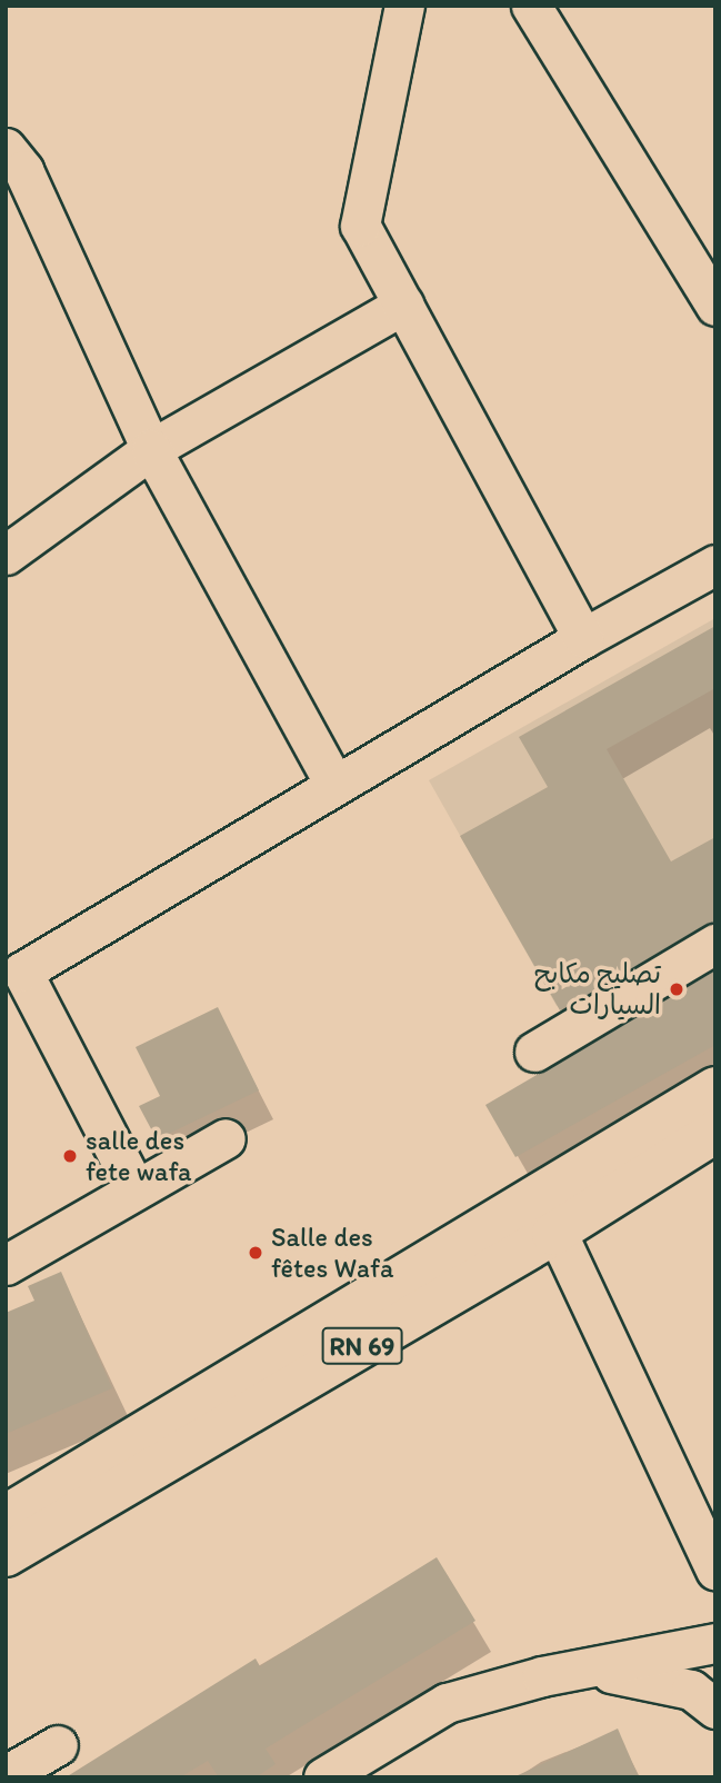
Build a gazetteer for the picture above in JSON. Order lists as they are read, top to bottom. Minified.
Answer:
{"streets":{"main road":["RN 69"]},"places":["تصليح مكابح السيارات","salle des fete wafa","Salle des fêtes Wafa"]}
